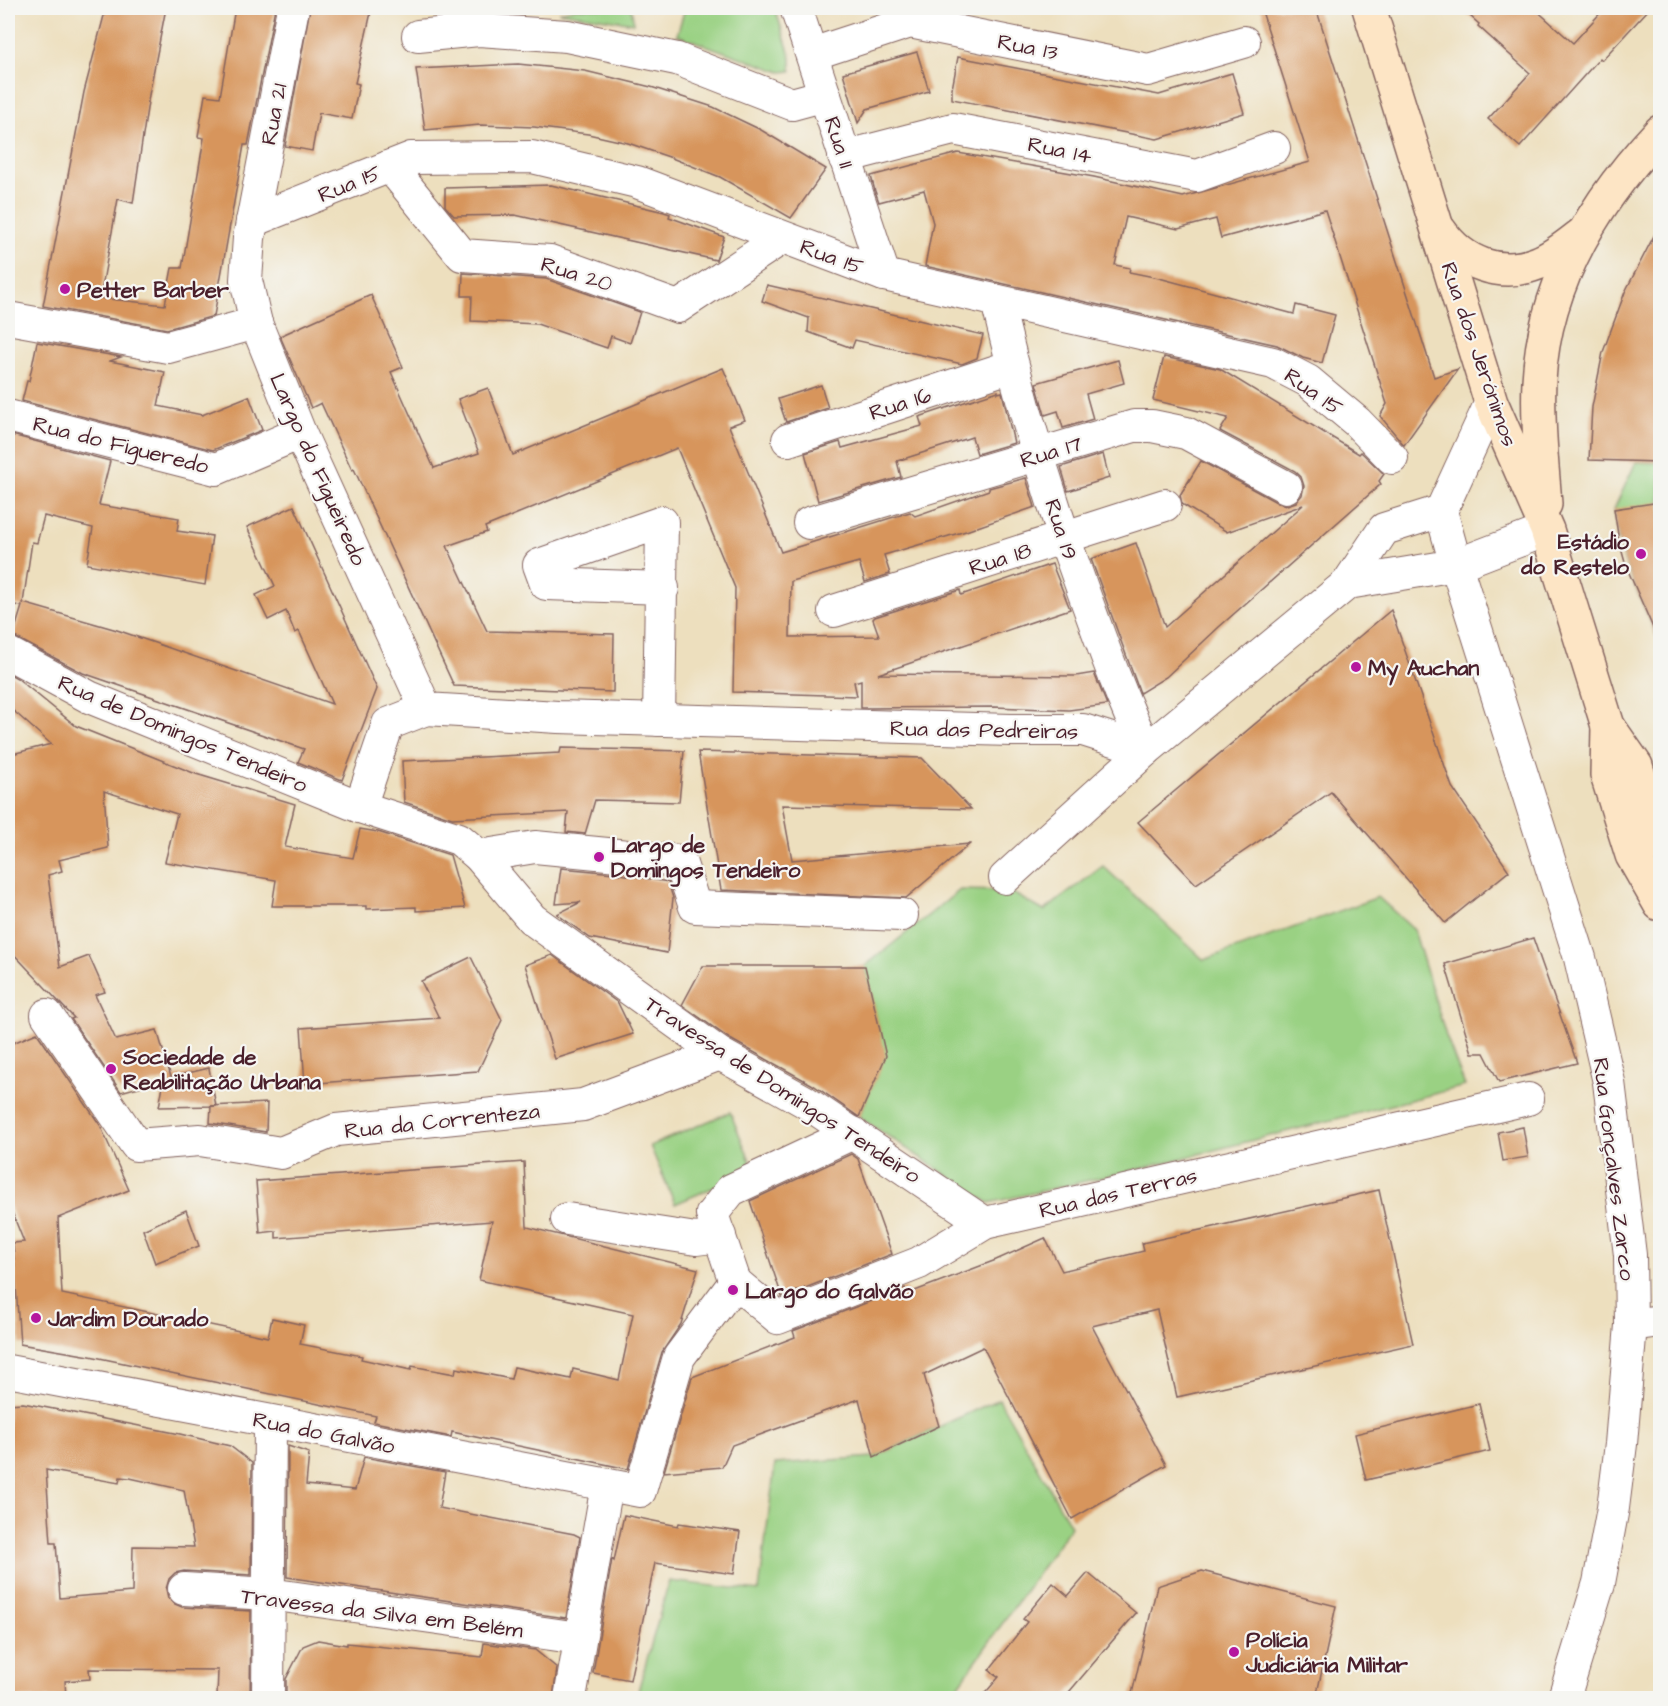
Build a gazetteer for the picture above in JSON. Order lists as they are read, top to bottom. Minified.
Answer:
{"streets":{"main road":["Rua dos Jerónimos"],"street":["Rua 13","Rua 21","Rua 11","Rua 14","Rua 15","Rua 20","Rua 16","Rua do Figueredo","Rua 17","Largo do Figueiredo","Rua 19","Rua 18","Rua das Pedreiras","Rua de Domingos Tendeiro","Travessa de Domingos Tendeiro","Rua da Correnteza","Rua Gonçalves Zarco","Rua das Terras","Rua do Galvão","Travessa da Silva em Belém"]},"crossings":[["Rua 13","Rua 11"],["Rua 21","Rua 15"],["Rua 21","Largo do Figueiredo"],["Rua 11","Rua 14"],["Rua 11","Rua 15"],["Rua 15","Rua 20"],["Rua 15","Largo do Figueiredo"],["Rua 15","Rua 19"],["Rua 16","Rua 19"],["Rua do Figueredo","Largo do Figueiredo"],["Rua 17","Rua 19"],["Largo do Figueiredo","Rua das Pedreiras"],["Rua 19","Rua 18"],["Rua 19","Rua das Pedreiras"],["Travessa de Domingos Tendeiro","Rua da Correnteza"],["Travessa de Domingos Tendeiro","Rua das Terras"],["Rua das Terras","Rua do Galvão"]],"places":["Petter Barber","Estádio do Restelo","My Auchan","Largo de Domingos Tendeiro","Sociedade de Reabilitação Urbana","Largo do Galvão","Jardim Dourado","Polícia Judiciária Militar"]}
